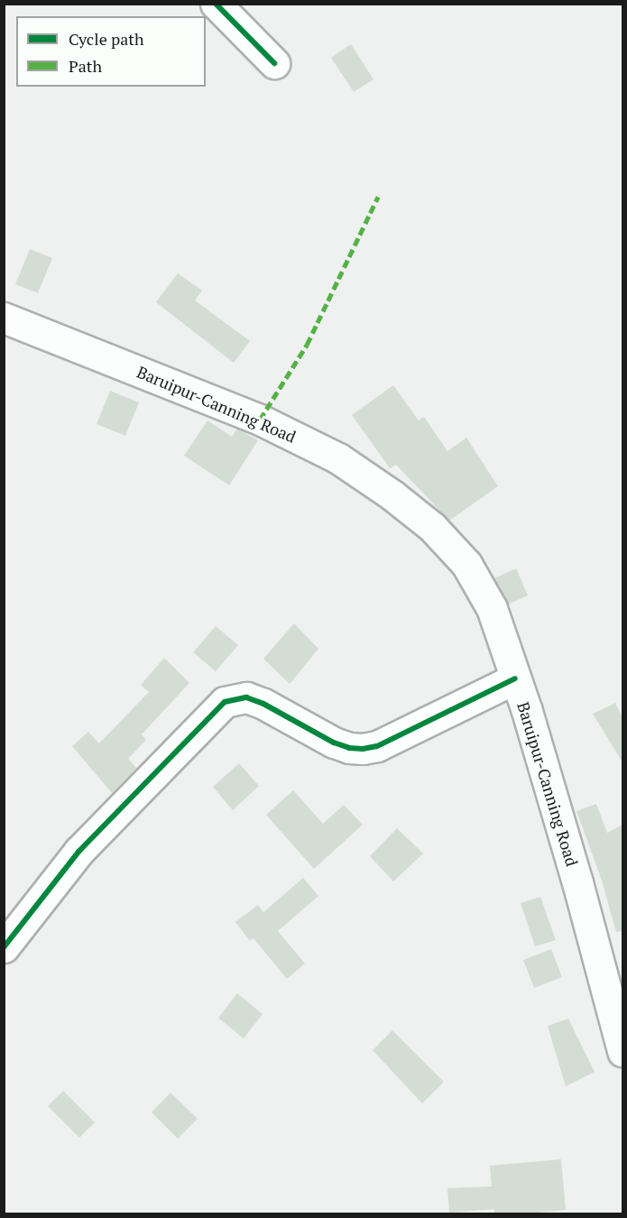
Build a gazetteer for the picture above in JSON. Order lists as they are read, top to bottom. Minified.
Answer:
{"streets":{"main road":["Baruipur-Canning Road"]},"legend":["Cycle path","Path"]}
